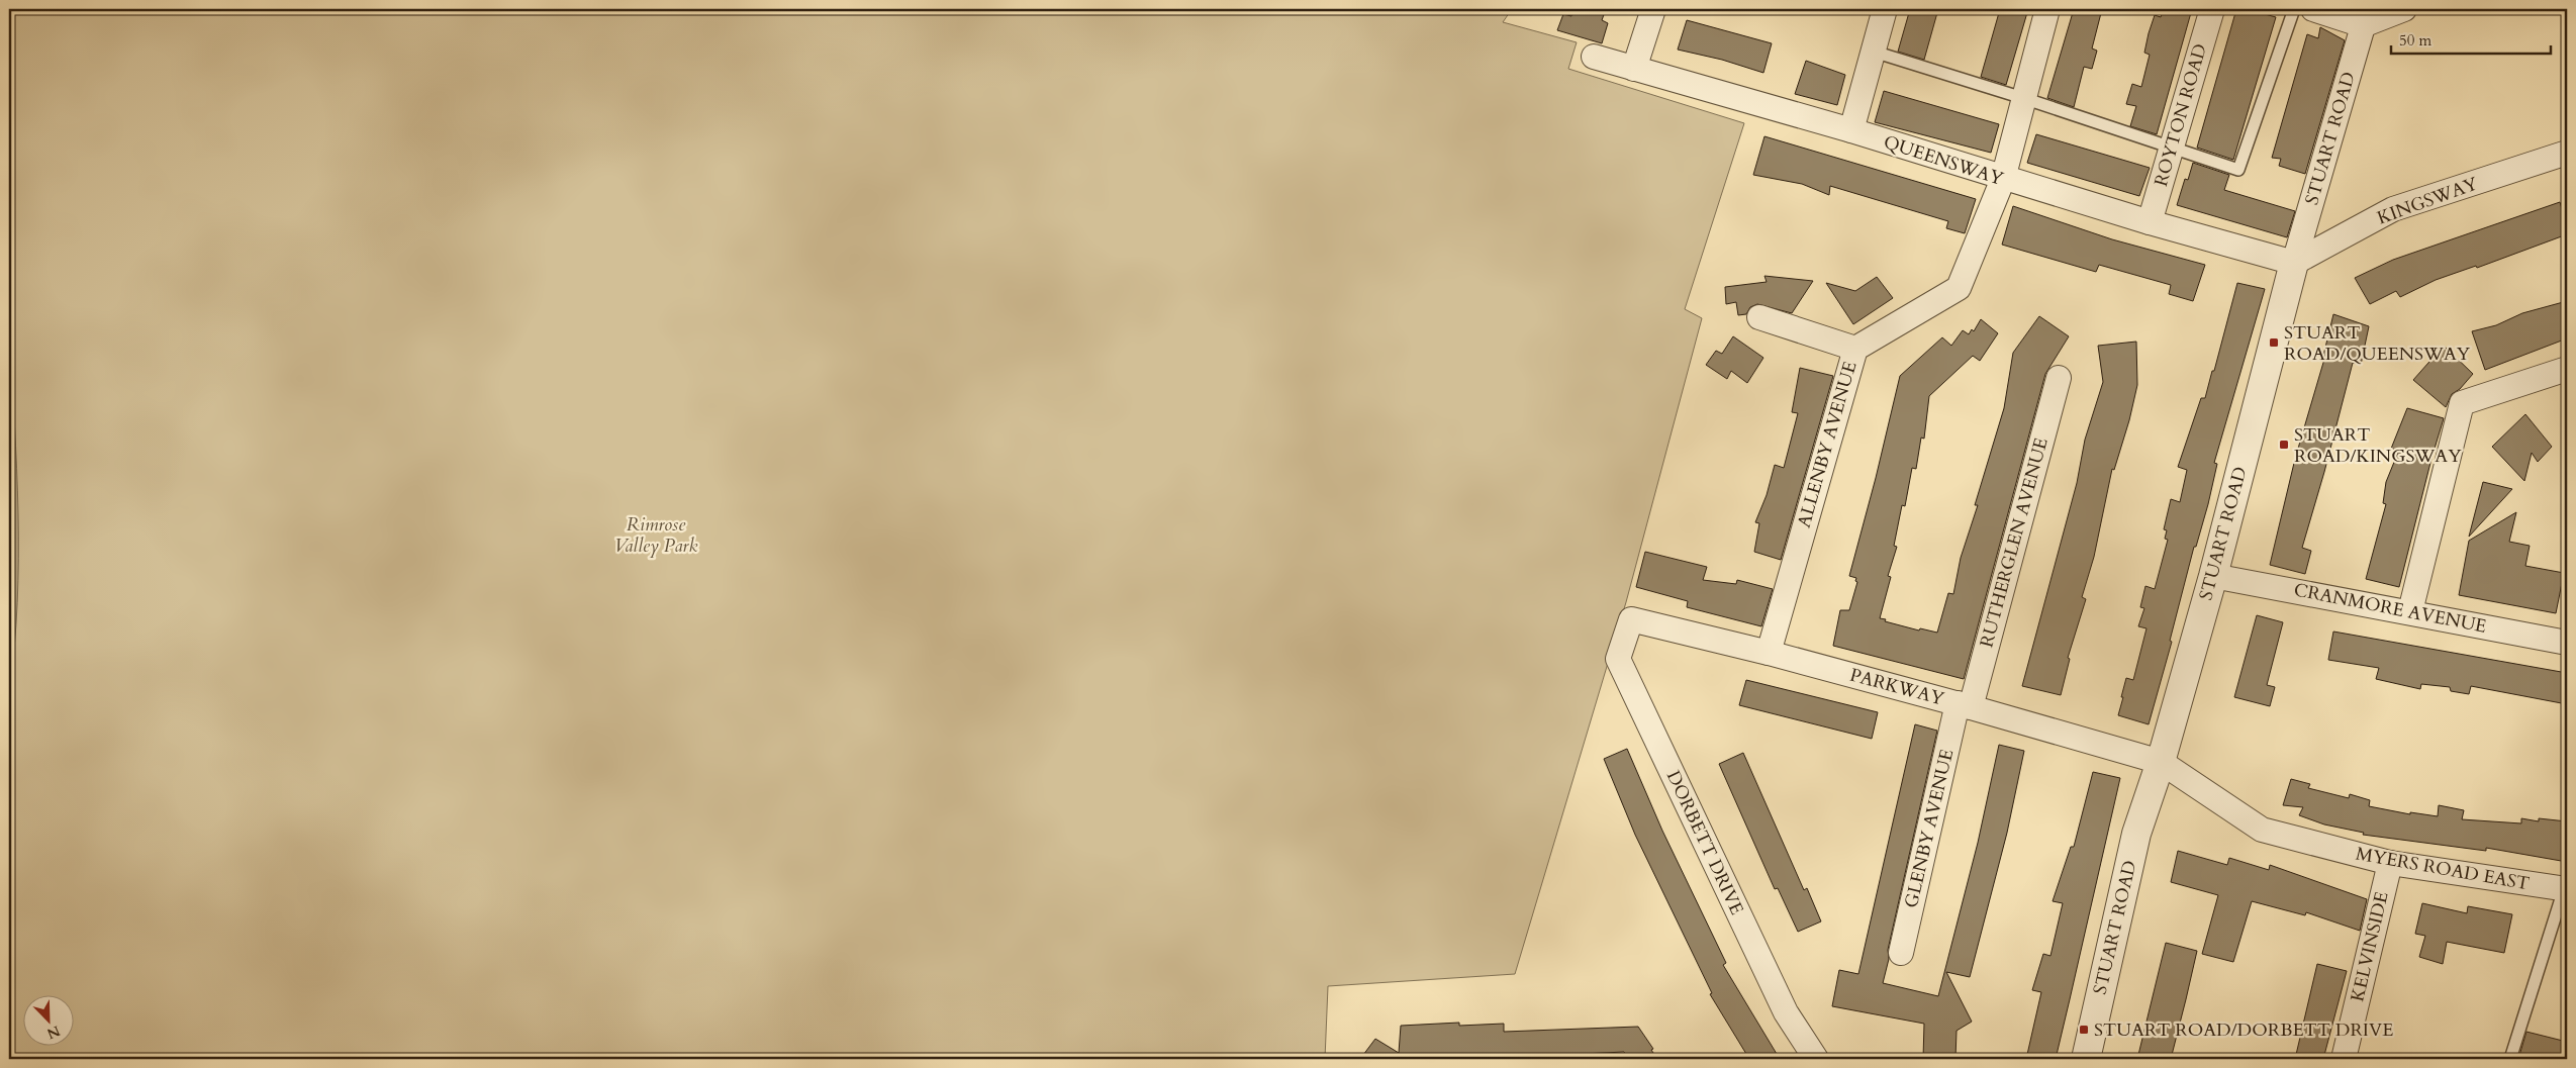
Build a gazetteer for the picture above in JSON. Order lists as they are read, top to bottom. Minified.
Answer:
{"streets":{"street":["ROYTON ROAD","STUART ROAD","QUEENSWAY","KINGSWAY","ALLENBY AVENUE","RUTHERGLEN AVENUE","CRANMORE AVENUE","PARKWAY","GLENBY AVENUE","DORBETT DRIVE","MYERS ROAD EAST","KELVINSIDE"]},"crossings":[["ROYTON ROAD","QUEENSWAY"],["STUART ROAD","QUEENSWAY"],["STUART ROAD","KINGSWAY"],["STUART ROAD","CRANMORE AVENUE"],["STUART ROAD","PARKWAY"],["STUART ROAD","MYERS ROAD EAST"],["QUEENSWAY","KINGSWAY"],["QUEENSWAY","ALLENBY AVENUE"],["ALLENBY AVENUE","PARKWAY"],["RUTHERGLEN AVENUE","PARKWAY"],["RUTHERGLEN AVENUE","GLENBY AVENUE"],["PARKWAY","GLENBY AVENUE"],["PARKWAY","DORBETT DRIVE"],["PARKWAY","MYERS ROAD EAST"],["MYERS ROAD EAST","KELVINSIDE"]],"parks":["Rimrose Valley Park"],"places":{"transit":["STUART ROAD/QUEENSWAY","STUART ROAD/KINGSWAY","STUART ROAD/DORBETT DRIVE"]},"scale_bar":"50 m","north":"bottom right"}
